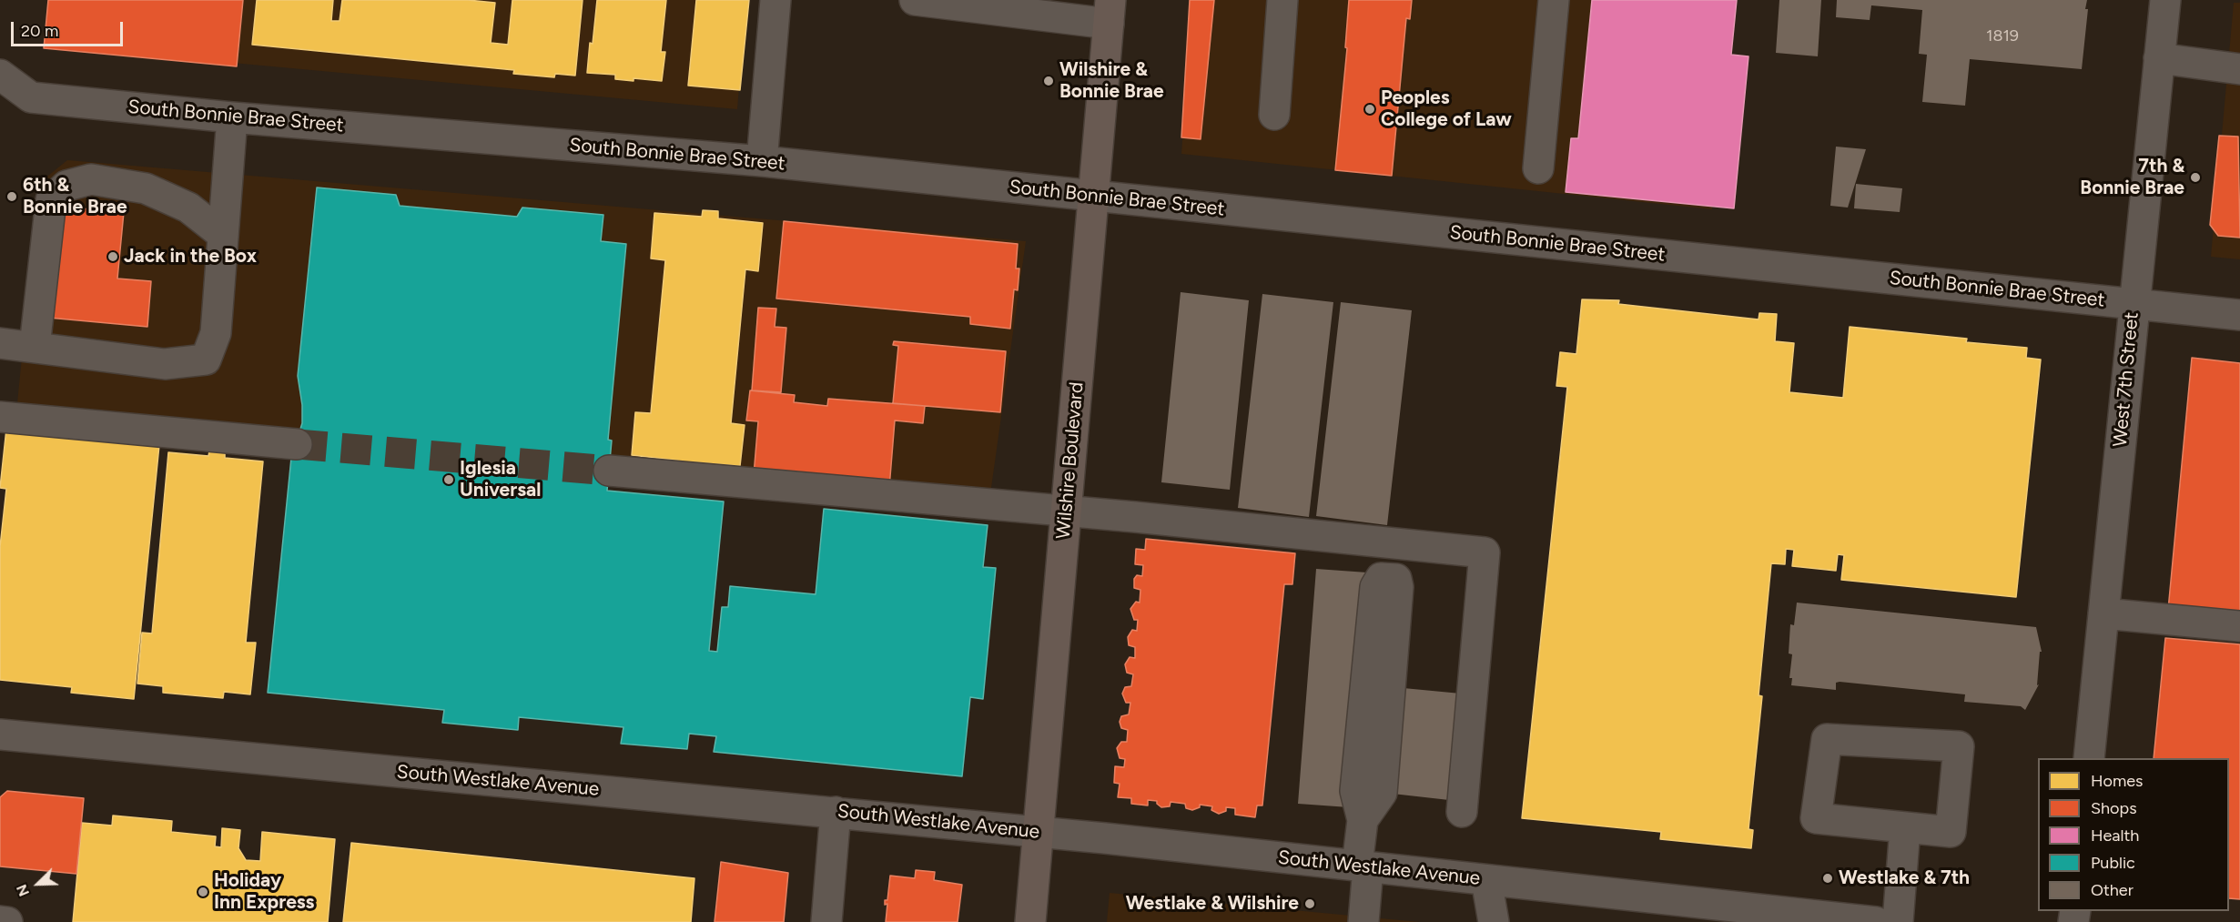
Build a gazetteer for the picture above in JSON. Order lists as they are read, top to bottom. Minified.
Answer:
{"streets":{"main road":["Wilshire Boulevard"],"street":["South Bonnie Brae Street","West 7th Street","South Westlake Avenue"]},"crossings":[["South Bonnie Brae Street","West 7th Street"],["South Bonnie Brae Street","Wilshire Boulevard"],["Wilshire Boulevard","South Westlake Avenue"]],"places":["Wilshire & Bonnie Brae","Peoples College of Law","7th & Bonnie Brae","6th & Bonnie Brae","Jack in the Box","Iglesia Universal","Westlake & 7th","Holiday Inn Express","Westlake & Wilshire"],"house_numbers":["1819"],"legend":["Homes","Shops","Health","Public","Other"],"scale_bar":"20 m","north":"bottom left"}
